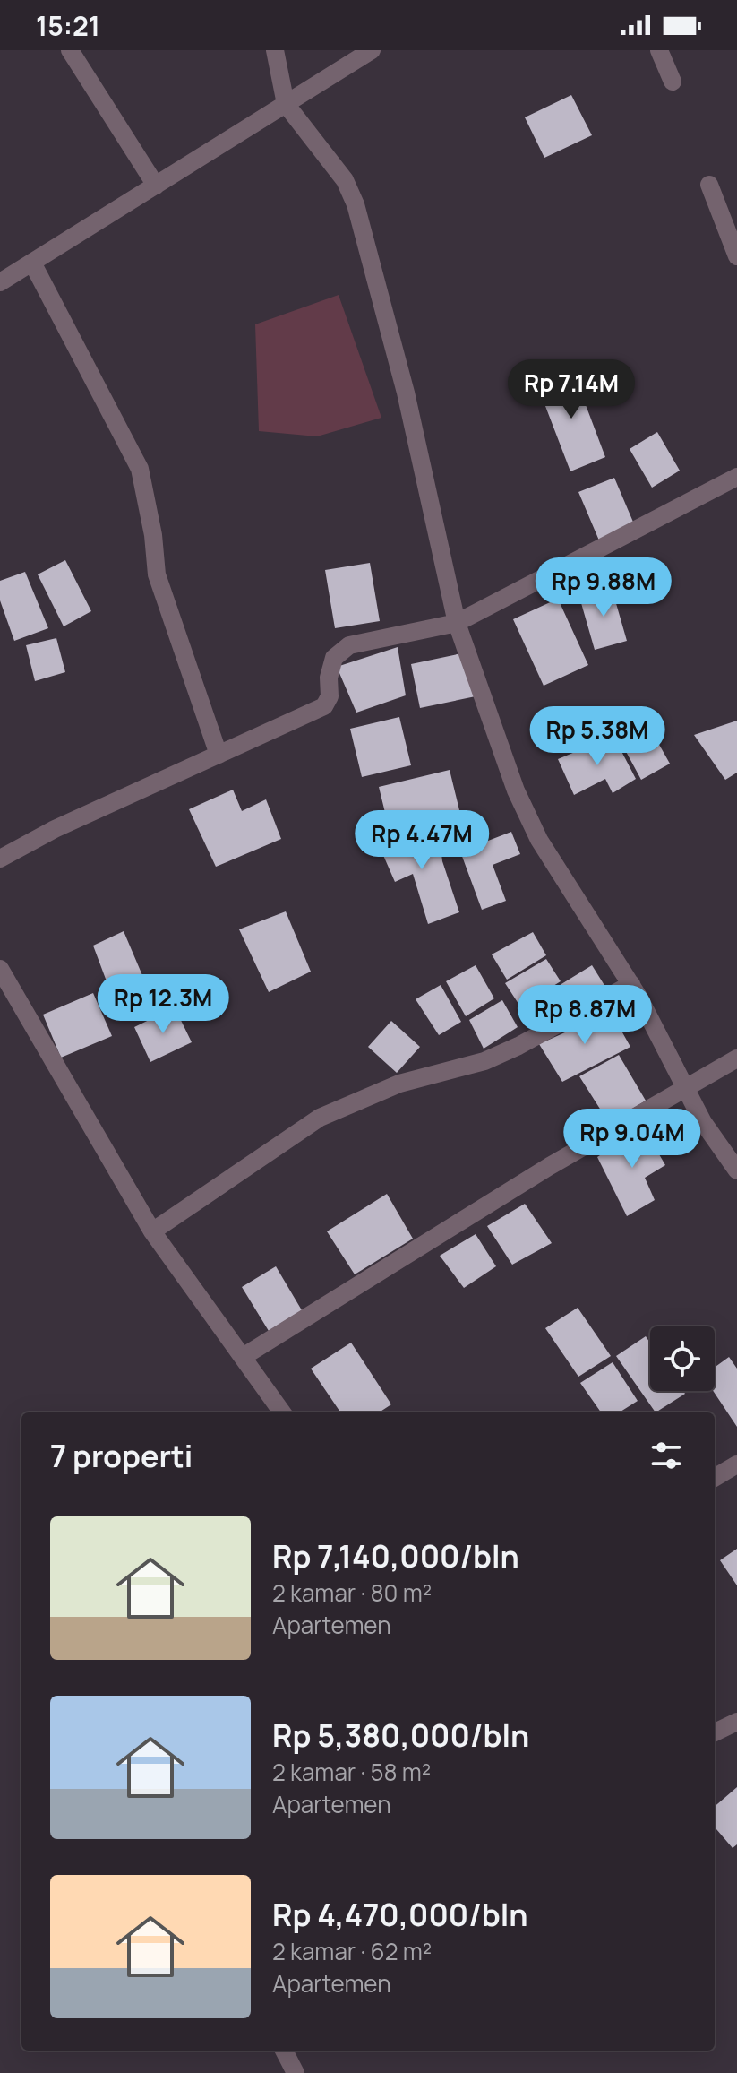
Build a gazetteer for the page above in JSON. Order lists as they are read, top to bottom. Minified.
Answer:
{"page":{"status":"15:21","price":["Rp 7.14M","Rp 9.88M","Rp 5.38M","Rp 4.47M","Rp 12.3M","Rp 8.87M","Rp 9.04M"],"heading":"7 properti","list":[{"name":"Rp 7,140,000/bln","note":"2 kamar · 80 m² · Apartemen"},{"name":"Rp 5,380,000/bln","note":"2 kamar · 58 m² · Apartemen"},{"name":"Rp 4,470,000/bln","note":"2 kamar · 62 m² · Apartemen"}]}}
